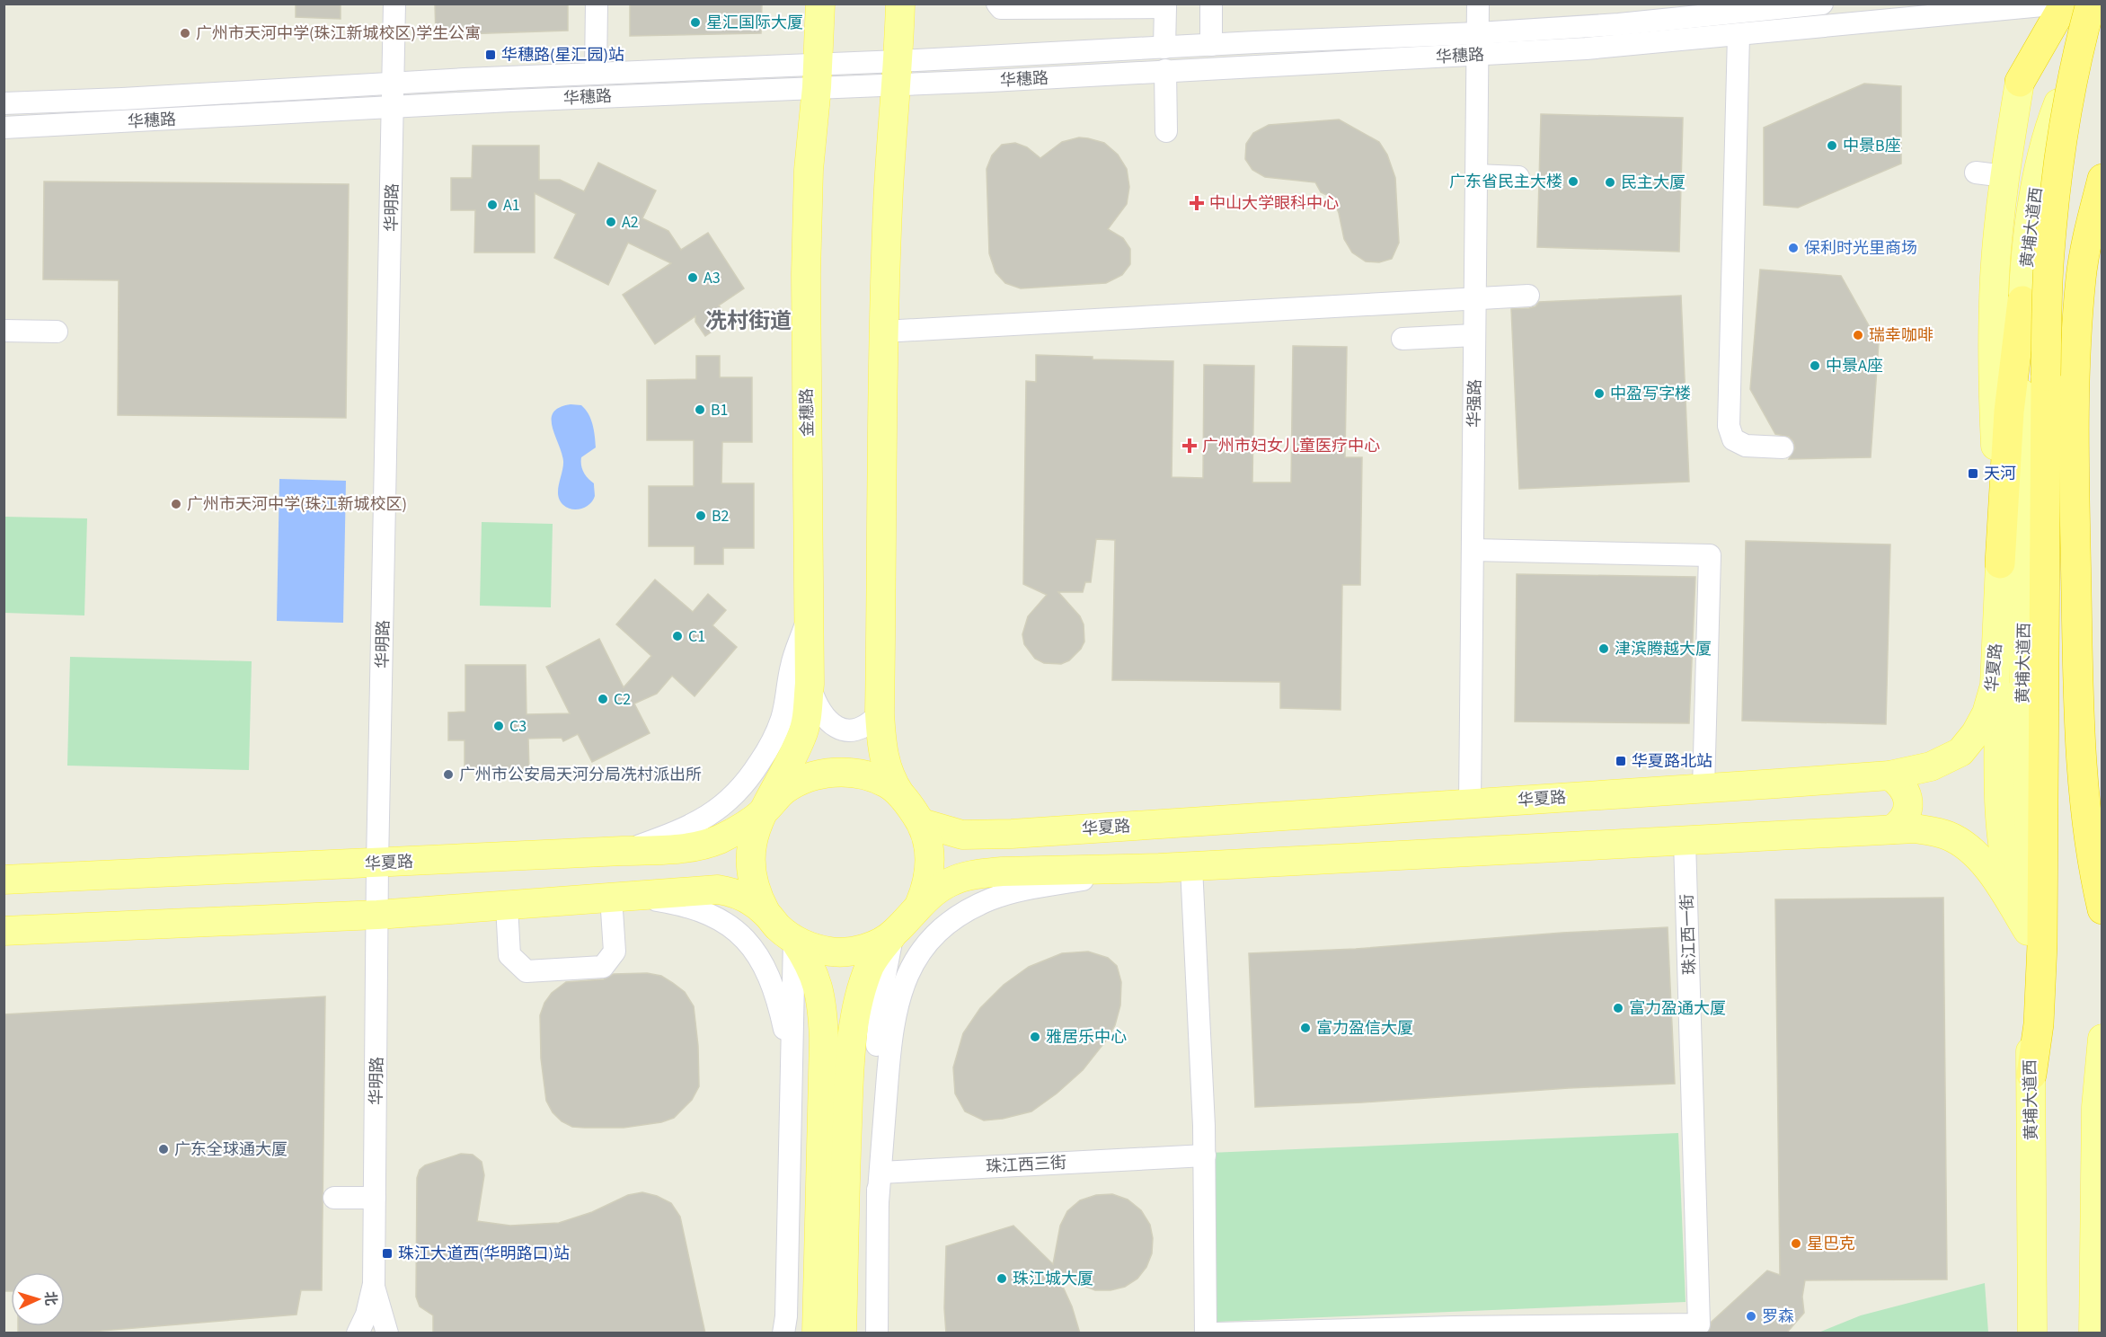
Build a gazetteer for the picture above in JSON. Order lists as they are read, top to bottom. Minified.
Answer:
{"streets":{"main road":["黄埔大道西","金穗路","华夏路"],"street":["华穗路","华明路","华强路","珠江西一街","珠江西三街"]},"crossings":[["华穗路","华明路"],["华穗路","华强路"],["华穗路","金穗路"],["华明路","华夏路"],["黄埔大道西","华夏路"],["华强路","华夏路"],["金穗路","华夏路"],["华夏路","珠江西一街"]],"districts":["冼村街道"],"places":{"other":["星汇国际大厦","广州市天河中学(珠江新城校区)学生公寓","中景B座","广东省民主大楼","民主大厦","A1","A2","保利时光里商场","A3","瑞幸咖啡","中景A座","中盈写字楼","B1","广州市天河中学(珠江新城校区)","B2","C1","津滨腾越大厦","C2","C3","广州市公安局天河分局冼村派出所","富力盈通大厦","富力盈信大厦","雅居乐中心","广东全球通大厦","星巴克","珠江城大厦","罗森"],"transit":["华穗路(星汇园)站","天河","华夏路北站","珠江大道西(华明路口)站"],"health":["中山大学眼科中心","广州市妇女儿童医疗中心"]},"north":"right"}
